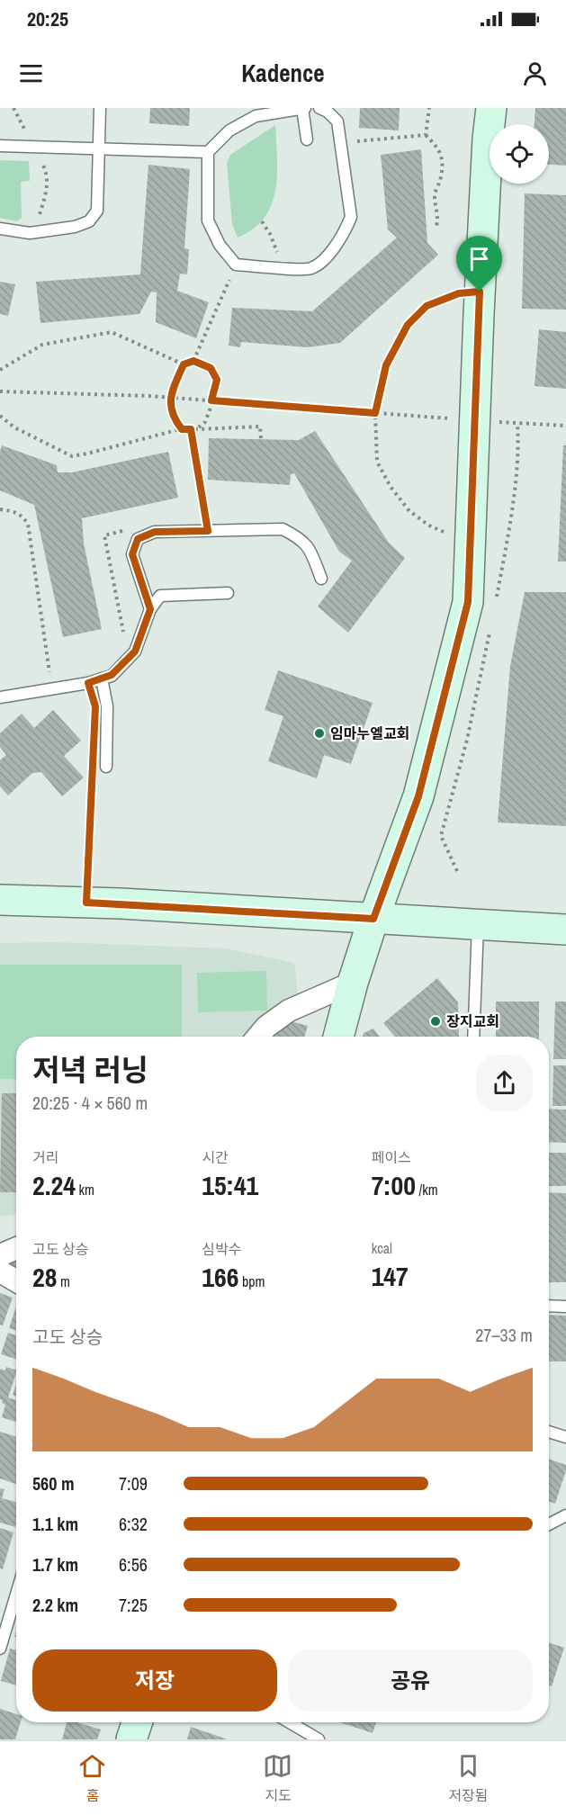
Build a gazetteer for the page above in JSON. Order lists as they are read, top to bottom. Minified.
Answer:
{"places":["임마누엘교회","장지교회"],"page":{"status":"20:25","header":"Kadence","heading":["저녁 러닝","20:25 · 4 × 560 m"],"stats":[["거리","2.24 km"],["시간","15:41"],["페이스","7:00 /km"],["고도 상승","28 m"],["심박수","166 bpm"],["kcal","147"]],"chart":["고도 상승","27–33 m"],"list":[{"name":"560 m","note":"7:09"},{"name":"1.1 km","note":"6:32"},{"name":"1.7 km","note":"6:56"},{"name":"2.2 km","note":"7:25"}],"buttons":["저장","공유"],"tabs":["홈","지도","저장됨"]}}
